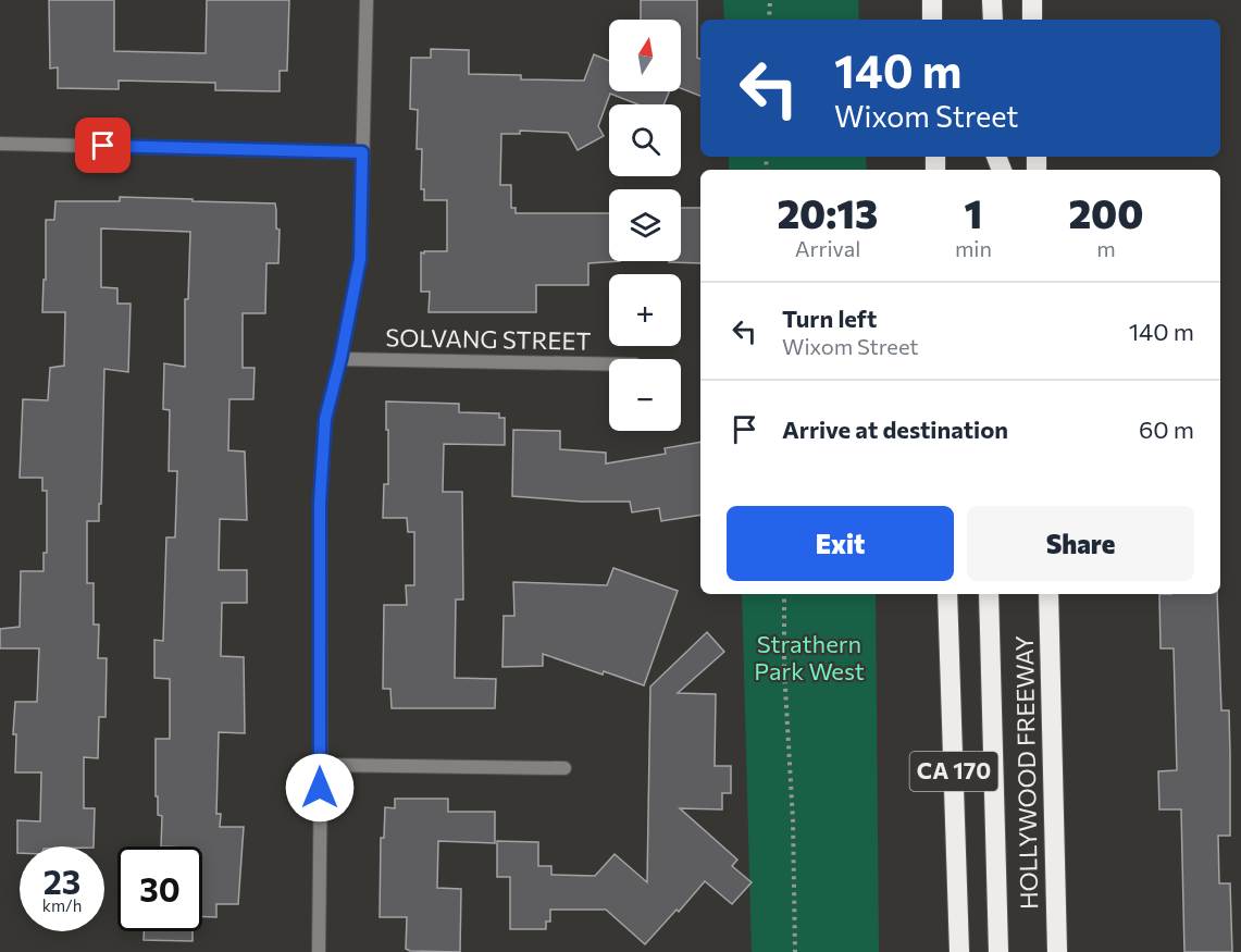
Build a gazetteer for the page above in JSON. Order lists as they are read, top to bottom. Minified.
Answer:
{"streets":{"highway":["CA 170","HOLLYWOOD FREEWAY"],"street":["SOLVANG STREET"]},"parks":["Strathern Park West"],"north":"top","page":{"map_buttons":["+","−"],"turn":["140 m","Wixom Street"],"eta":["20:13","Arrival","1","min","200","m"],"list":[{"name":"Turn left","note":"Wixom Street","value":"140 m"},{"name":"Arrive at destination","value":"60 m"}],"buttons":["Exit","Share"],"speed":"23 km/h","limit":"30"}}
